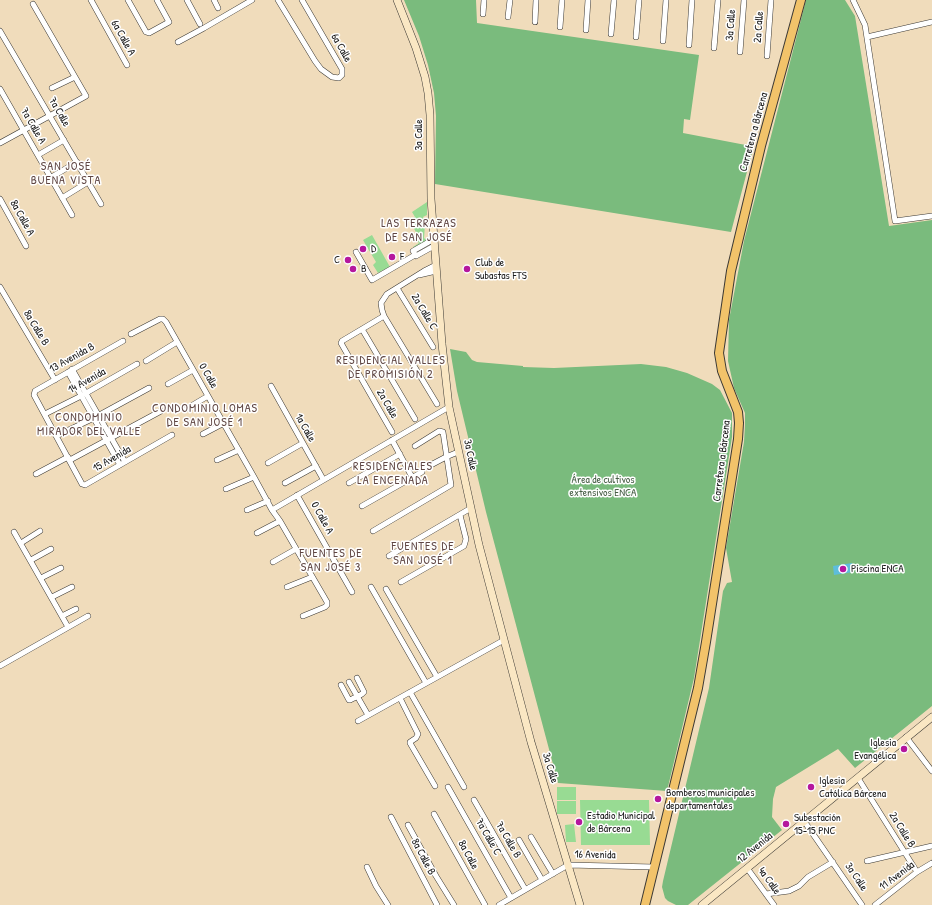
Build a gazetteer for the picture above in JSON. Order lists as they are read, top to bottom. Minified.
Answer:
{"streets":{"main road":["3a Calle","Carretera a Bárcena","12 Avenida"],"street":["2a Calle","6a Calle A","6a Calle","7a Calle","7a Calle A","8a Calle A","2a Calle C","8a Calle B","13 Avenida B","0 Calle","14 Avenida","1a Calle","15 Avenida","0 Calle A","2a Calle B","7a Calle C","7a Calle B","8a Calle","16 Avenida","11 Avenida","4a Calle"]},"crossings":[["3a Calle","12 Avenida"],["3a Calle","16 Avenida"],["Carretera a Bárcena","16 Avenida"],["8a Calle B","13 Avenida B"],["13 Avenida B","14 Avenida"],["2a Calle B","12 Avenida"],["2a Calle B","11 Avenida"],["7a Calle C","16 Avenida"],["7a Calle B","16 Avenida"],["12 Avenida","4a Calle"]],"districts":["SAN JOSÉ BUENA VISTA","LAS TERRAZAS DE SAN JOSÉ","RESIDENCIAL VALLES DE PROMISIÓN 2","CONDOMINIO LOMAS DE SAN JOSÉ 1","CONDOMINIO MIRADOR DEL VALLE","RESIDENCIALES LA ENCENADA","FUENTES DE SAN JOSÉ 1","FUENTES DE SAN JOSÉ 3"],"parks":["Área de cultivos extensivos ENCA"],"places":["D","F","C","B","Club de Subastas FTS","Piscina ENCA","Iglesia Evangélica","Iglesia Católica Bárcena","Bomberos municipales departamentales","Estadio Municipal de Bárcena","Subestación 15-15 PNC"]}
